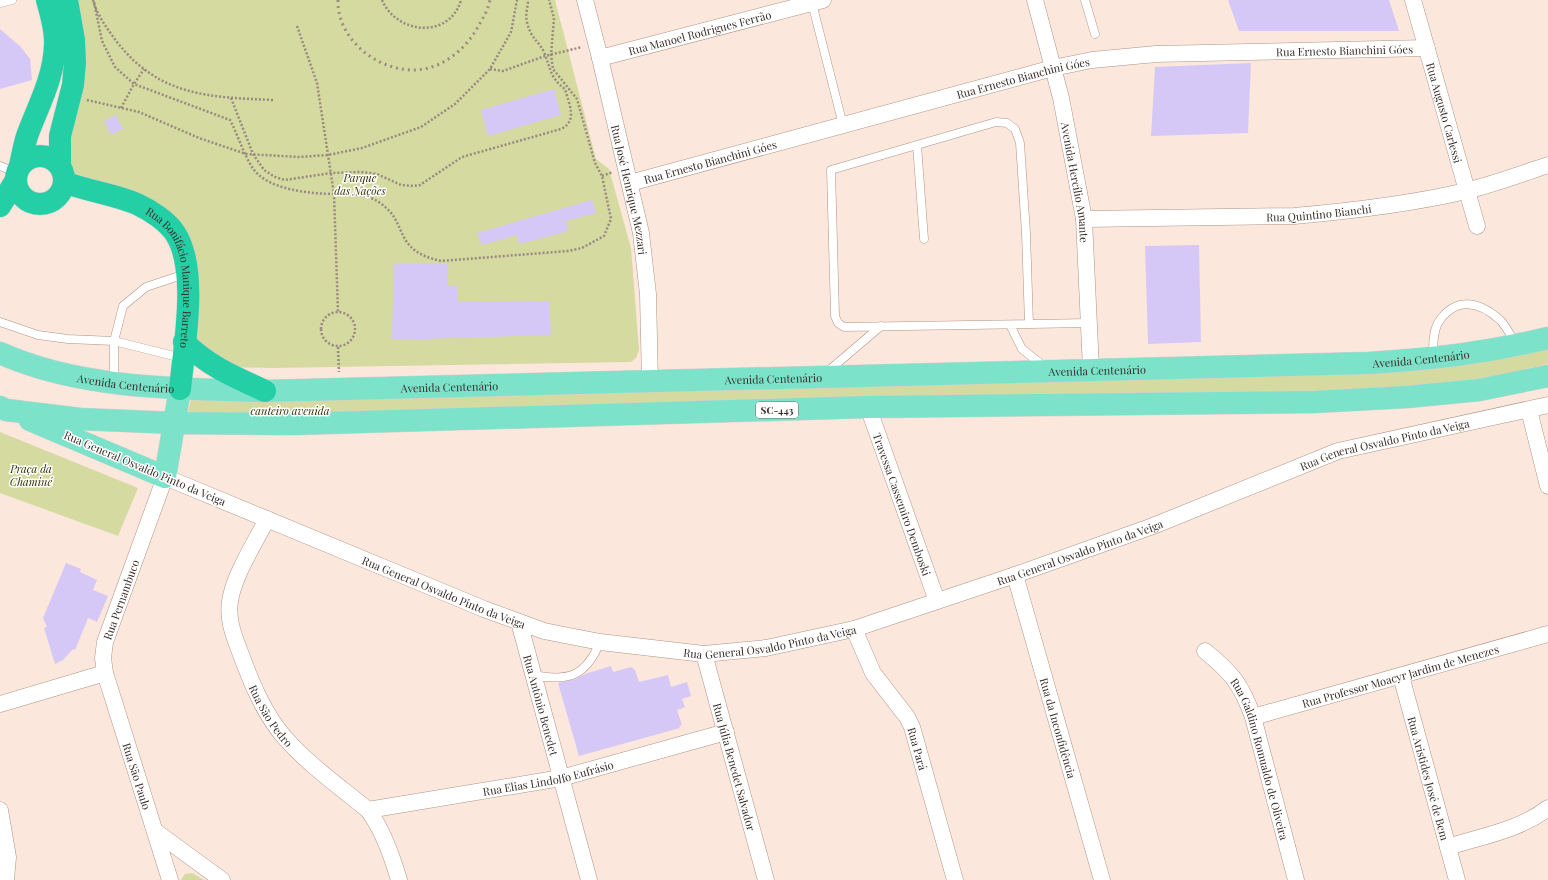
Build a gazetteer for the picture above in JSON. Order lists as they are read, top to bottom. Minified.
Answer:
{"streets":{"highway":["Rua Bonifácio Manique Barreto"],"main road":["Avenida Centenário","SC-443","Rua General Osvaldo Pinto da Veiga","Rua Pernambuco"],"street":["Rua Manoel Rodrigues Ferrão","Rua Ernesto Bianchini Góes","Rua Augusto Carlessi","Avenida Hercílio Amante","Rua José Henrique Mezzari","Rua Quintino Bianchi","Travessa Cassemiro Demboski","Rua Professor Moacyr Jardim de Menezes","Rua Antônio Benedet","Rua São Pedro","Rua da Inconfidência","Rua Pará","Rua Galdino Romualdo de Oliveira","Rua Júlia Benedet Salvador","Rua São Paulo","Rua Elias Lindolfo Eufrásio","Rua Aristides José de Bem"]},"crossings":[["Rua Manoel Rodrigues Ferrão","Rua José Henrique Mezzari"],["Rua Ernesto Bianchini Góes","Rua Augusto Carlessi"],["Rua Ernesto Bianchini Góes","Avenida Hercílio Amante"],["Rua Ernesto Bianchini Góes","Rua José Henrique Mezzari"],["Rua Augusto Carlessi","Rua Quintino Bianchi"],["Avenida Hercílio Amante","Rua Quintino Bianchi"],["Avenida Hercílio Amante","Avenida Centenário"],["Rua José Henrique Mezzari","Avenida Centenário"],["Rua Bonifácio Manique Barreto","Avenida Centenário"],["Rua Bonifácio Manique Barreto","Rua Pernambuco"],["Avenida Centenário","Rua Pernambuco"],["SC-443","Rua General Osvaldo Pinto da Veiga"],["SC-443","Travessa Cassemiro Demboski"],["SC-443","Rua Pernambuco"],["Rua General Osvaldo Pinto da Veiga","Travessa Cassemiro Demboski"],["Rua General Osvaldo Pinto da Veiga","Rua Pernambuco"],["Rua General Osvaldo Pinto da Veiga","Rua Antônio Benedet"],["Rua General Osvaldo Pinto da Veiga","Rua São Pedro"],["Rua General Osvaldo Pinto da Veiga","Rua da Inconfidência"],["Rua General Osvaldo Pinto da Veiga","Rua Pará"],["Rua General Osvaldo Pinto da Veiga","Rua Júlia Benedet Salvador"],["Rua Pernambuco","Rua São Paulo"],["Rua Professor Moacyr Jardim de Menezes","Rua Galdino Romualdo de Oliveira"],["Rua Professor Moacyr Jardim de Menezes","Rua Aristides José de Bem"],["Rua Antônio Benedet","Rua Elias Lindolfo Eufrásio"],["Rua São Pedro","Rua Elias Lindolfo Eufrásio"],["Rua Júlia Benedet Salvador","Rua Elias Lindolfo Eufrásio"]],"parks":["Parque das Nações","canteiro avenida","Praça da Chaminé"]}
